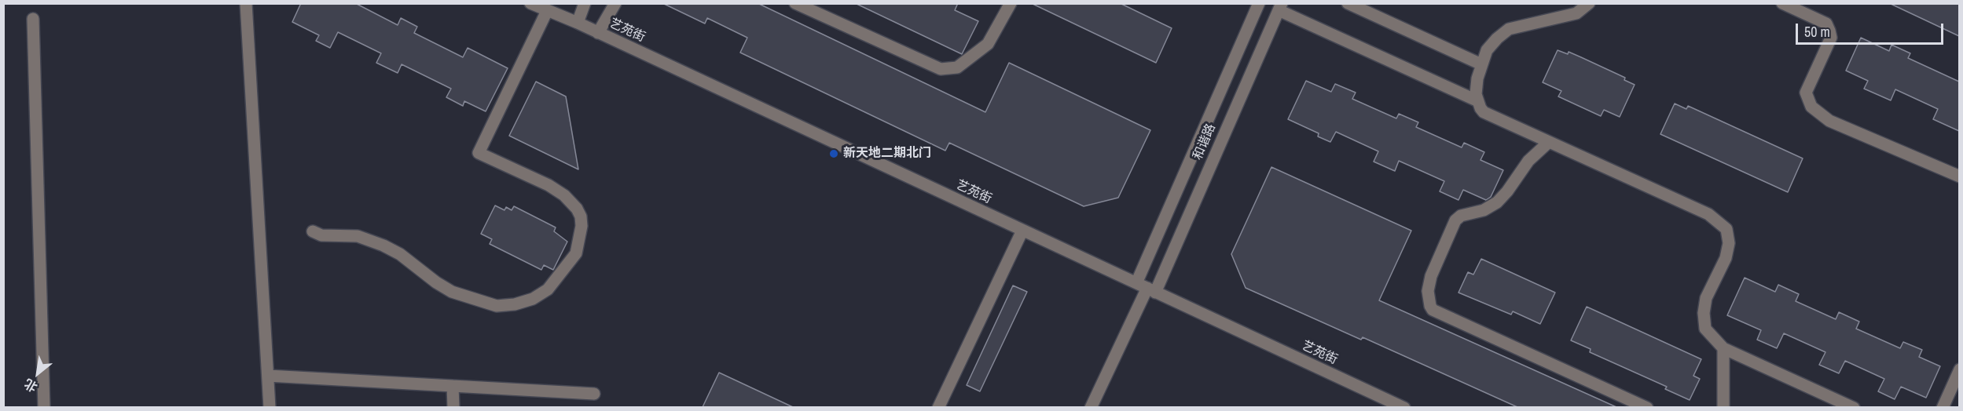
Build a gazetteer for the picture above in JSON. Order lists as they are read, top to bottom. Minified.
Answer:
{"streets":{"street":["艺苑街","和谐路"]},"crossings":[["艺苑街","和谐路"]],"places":["新天地二期北门"],"scale_bar":"50 m","north":"bottom left"}
